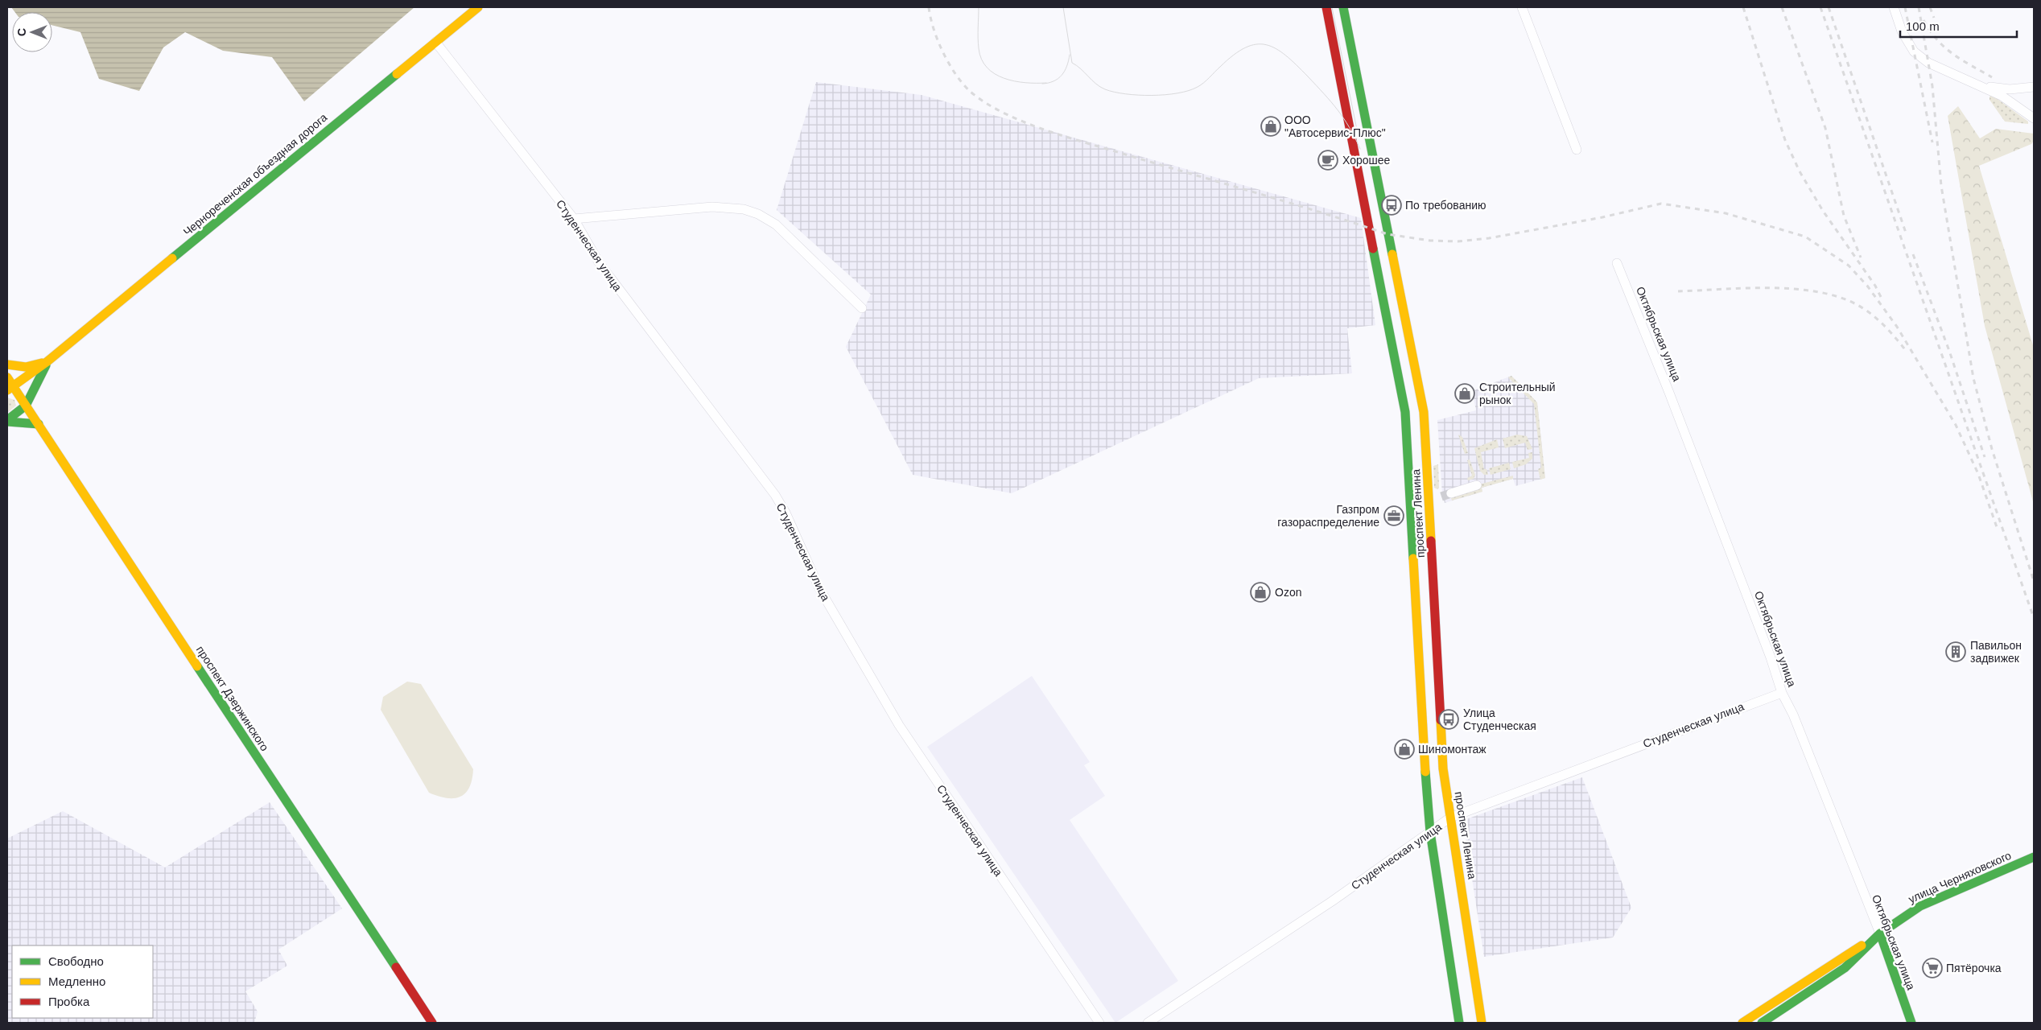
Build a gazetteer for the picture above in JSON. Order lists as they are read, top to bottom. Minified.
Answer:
{"streets":{"main road":["Чернореченская объездная дорога","Октябрьская улица","проспект Ленина","проспект Дзержинского","улица Черняховского"],"street":["Студенческая улица"]},"crossings":[["Чернореченская объездная дорога","Студенческая улица"],["Чернореченская объездная дорога","проспект Дзержинского"],["Студенческая улица","Октябрьская улица"],["Студенческая улица","проспект Ленина"],["Октябрьская улица","улица Черняховского"]],"places":{"shop":["ООО \"Автосервис-Плюс\"","Строительный рынок","Ozon","Шиномонтаж"],"cafe":["Хорошее"],"bus stop":["По требованию","Улица Студенческая"],"office":["Газпром газораспределение"],"building":["Павильон задвижек"],"supermarket":["Пятёрочка"]},"legend":["Свободно","Медленно","Пробка"],"scale_bar":"100 m","north":"left"}
